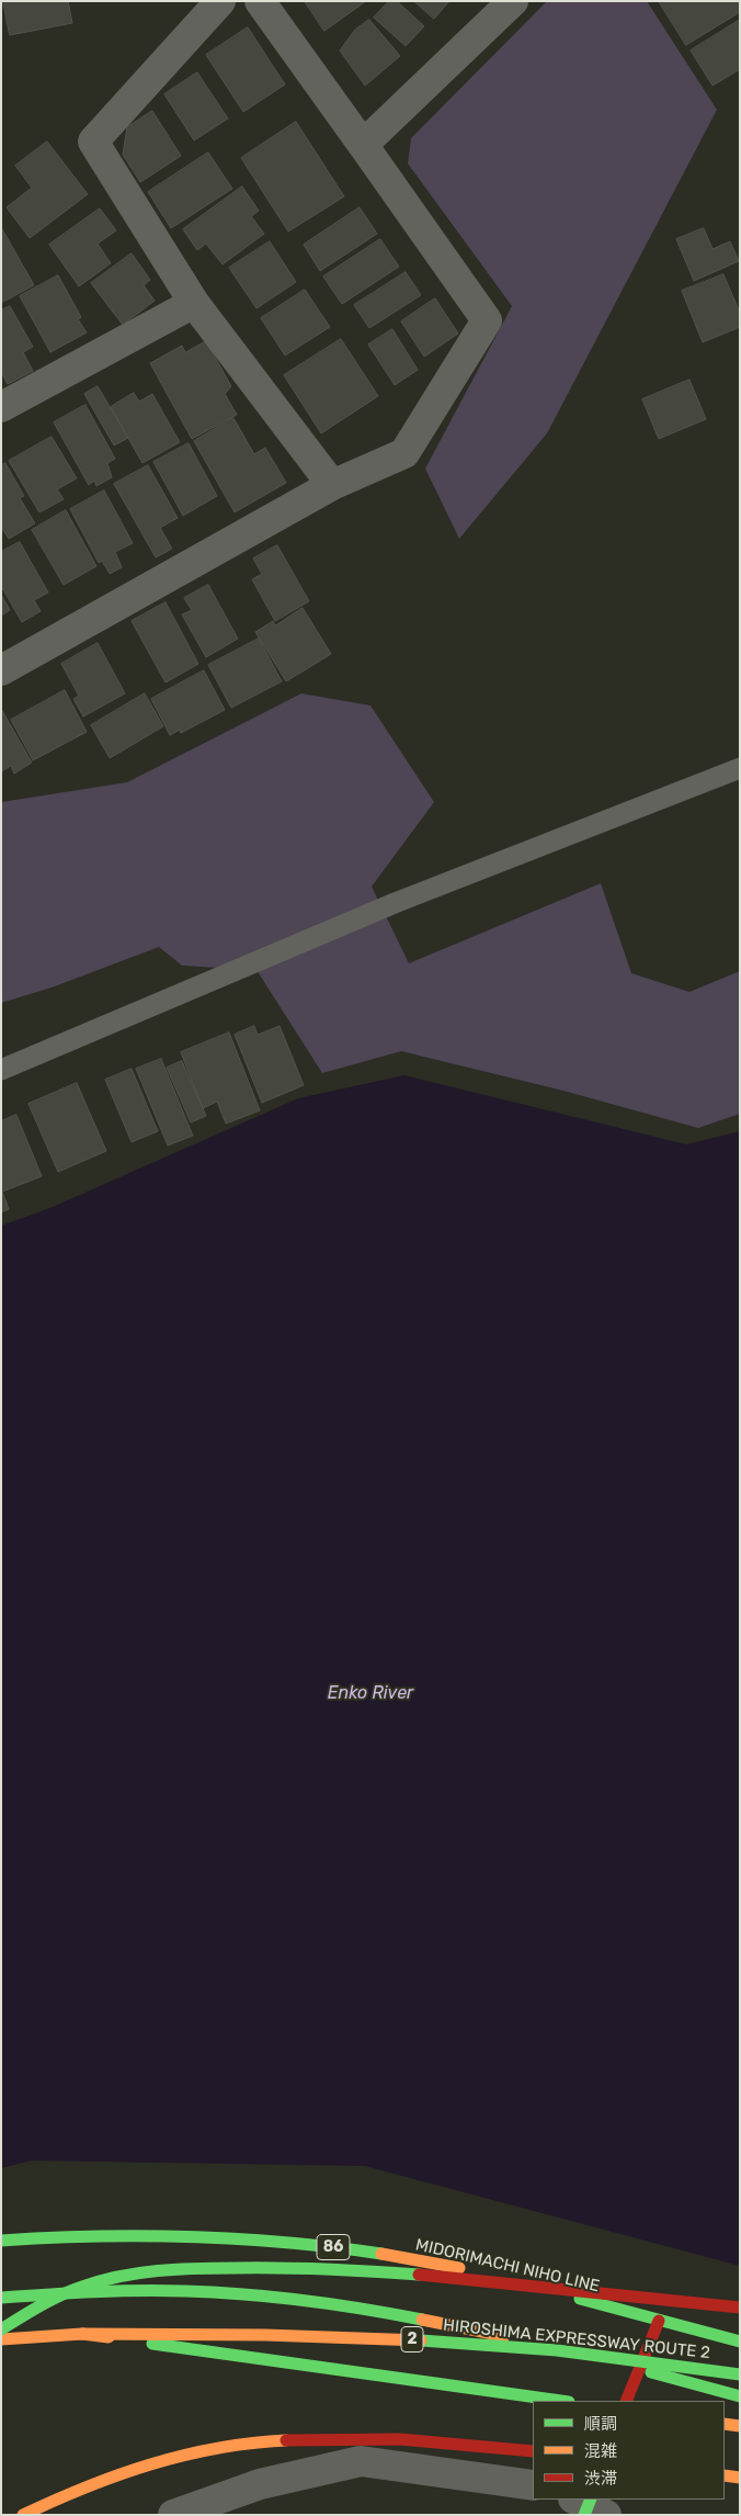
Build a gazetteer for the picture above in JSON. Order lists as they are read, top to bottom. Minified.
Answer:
{"streets":{"main road":["86","MIDORIMACHI NIHO LINE","2","HIROSHIMA EXPRESSWAY ROUTE 2"]},"water":["Enko River"],"legend":["順調","混雑","渋滞"]}
